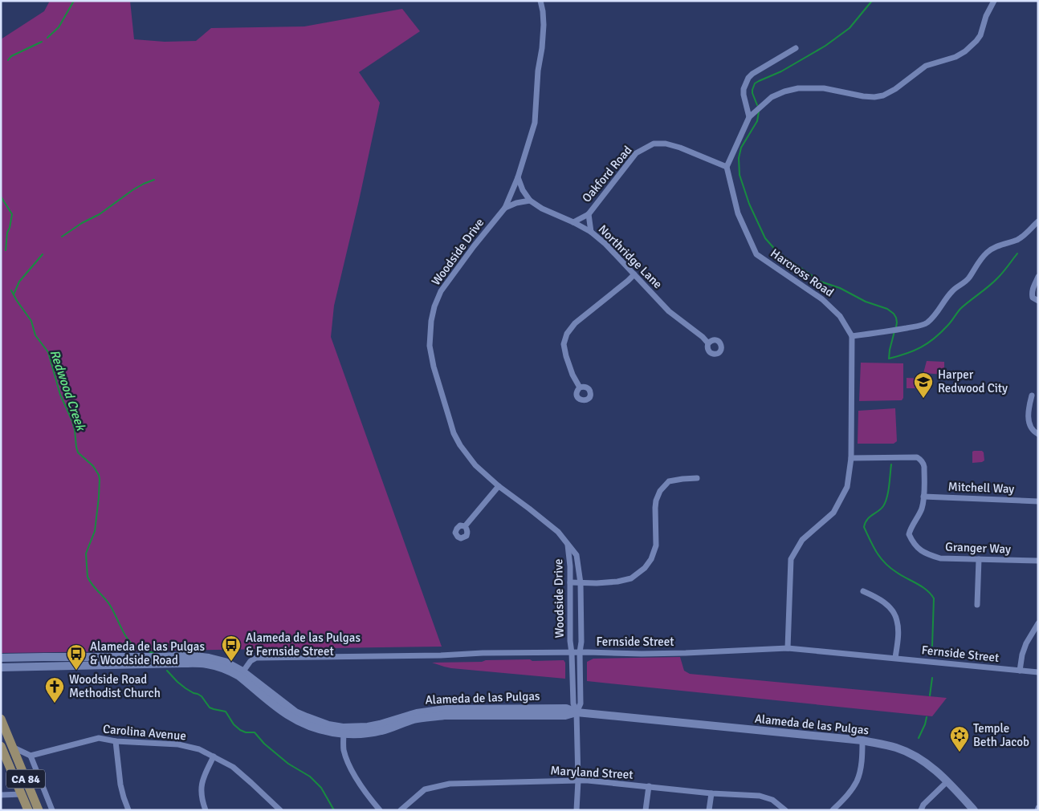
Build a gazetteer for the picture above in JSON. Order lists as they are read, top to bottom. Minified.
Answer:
{"streets":{"main road":["Alameda de las Pulgas","CA 84"],"street":["Oakford Road","Woodside Drive","Northridge Lane","Harcross Road","Mitchell Way","Granger Way","Fernside Street","Carolina Avenue","Maryland Street"]},"crossings":[["Oakford Road","Northridge Lane"],["Oakford Road","Harcross Road"],["Woodside Drive","Northridge Lane"],["Woodside Drive","Fernside Street"],["Woodside Drive","Alameda de las Pulgas"],["Mitchell Way","Granger Way"],["Fernside Street","Alameda de las Pulgas"]],"water":["Redwood Creek"],"places":{"school or university":["Harper Redwood City"],"bus stop":["Alameda de las Pulgas & Fernside Street","Alameda de las Pulgas & Woodside Road"],"church":["Woodside Road Methodist Church"],"synagogue":["Temple Beth Jacob"]}}
